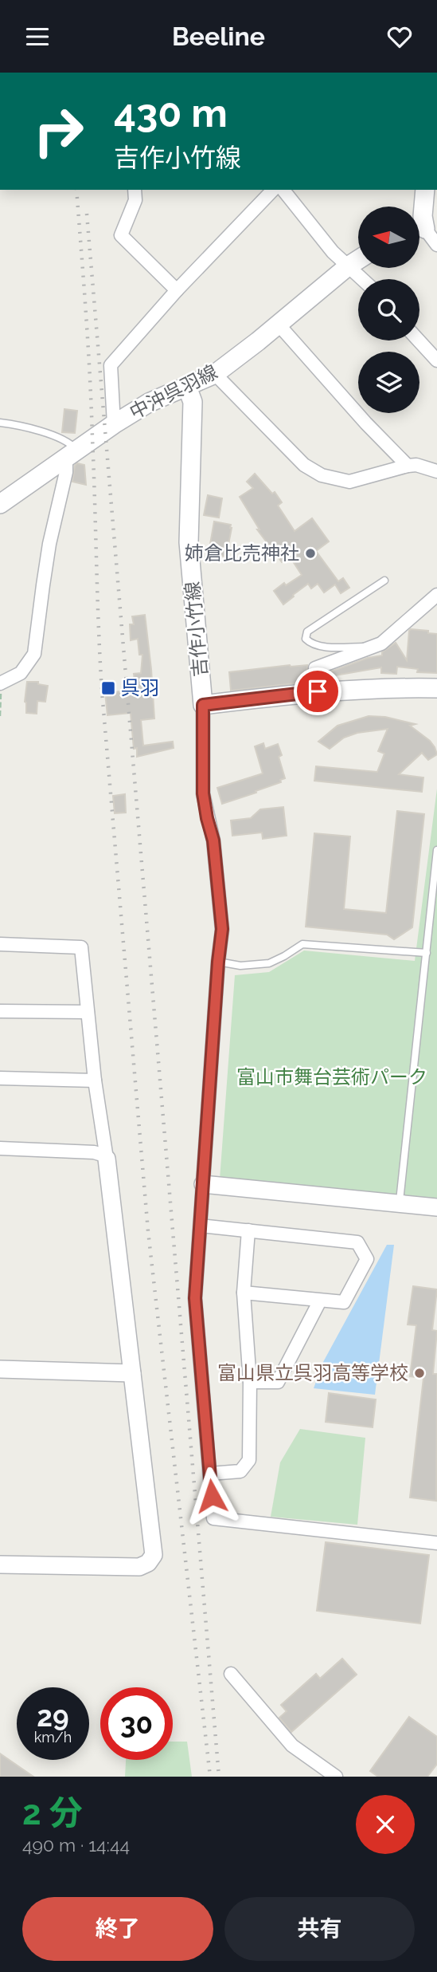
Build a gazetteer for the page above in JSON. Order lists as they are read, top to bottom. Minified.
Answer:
{"streets":{"main road":["中沖呉羽線","吉作小竹線"]},"crossings":[["中沖呉羽線","吉作小竹線"]],"parks":["富山市舞台芸術パーク"],"places":{"other":["姉倉比売神社","富山県立呉羽高等学校"],"transit":["呉羽"]},"north":"left","page":{"header":"Beeline","turn":["430 m","吉作小竹線"],"speed":"29 km/h","limit":"30","heading":["2 分","490 m · 14:44"],"buttons":["終了","共有"]}}
